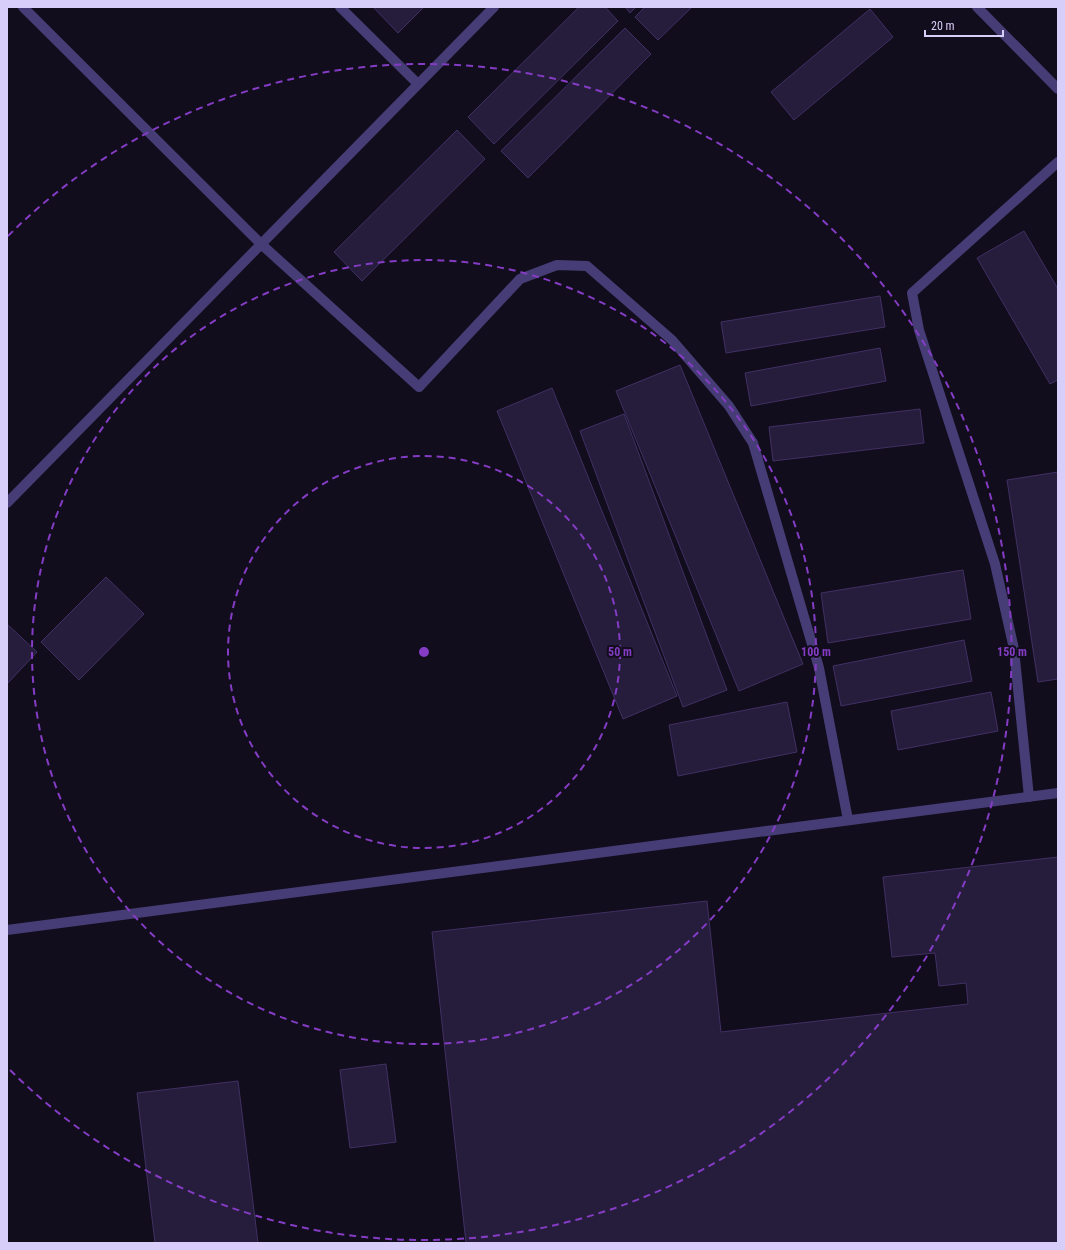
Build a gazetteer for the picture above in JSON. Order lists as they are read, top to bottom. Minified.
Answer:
{"scale_bar":"20 m","rings":["50 m","100 m","150 m"]}
